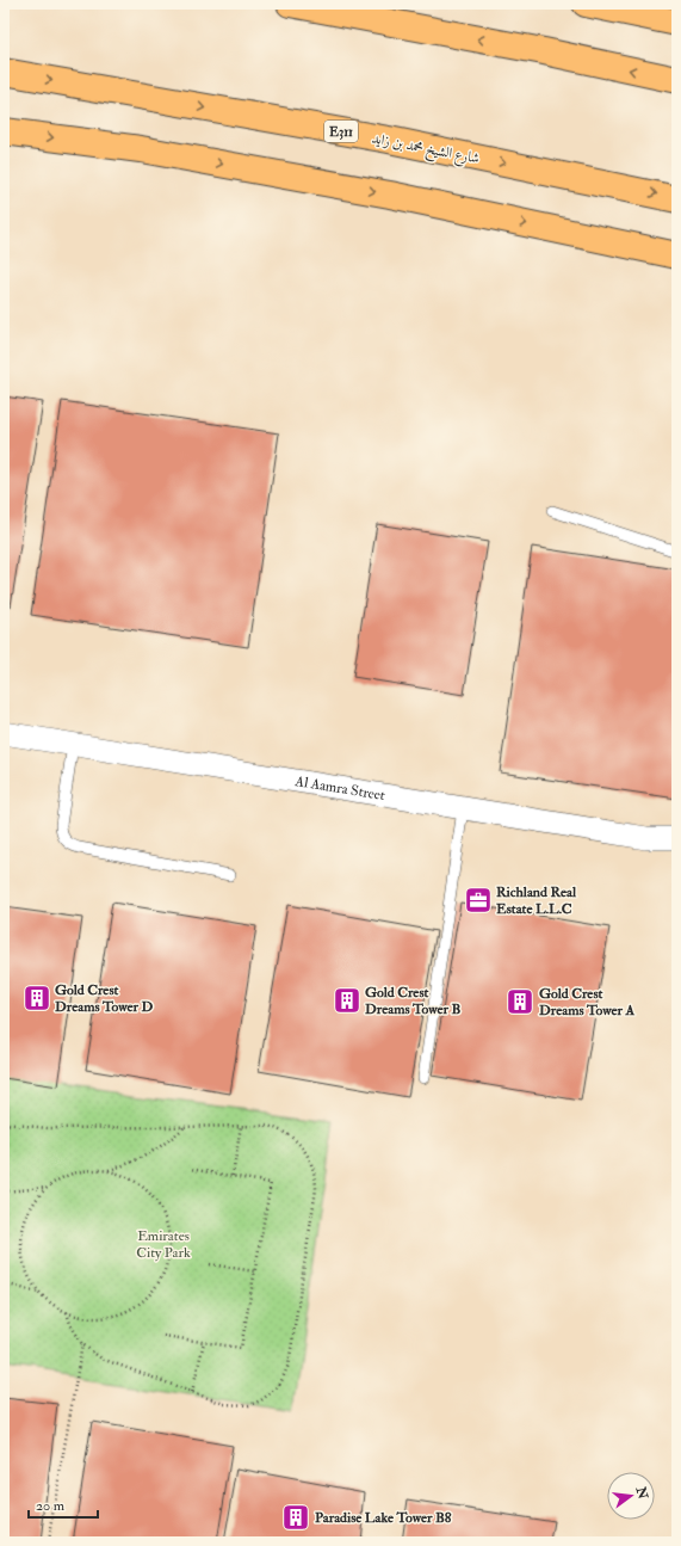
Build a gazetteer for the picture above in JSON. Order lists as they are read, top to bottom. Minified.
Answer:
{"streets":{"highway":["E311","شارع الشيخ محمد بن زايد"],"street":["Al Aamra Street"]},"parks":["Emirates City Park"],"places":{"office":["Richland Real Estate L.L.C"],"building":["Gold Crest Dreams Tower D","Gold Crest Dreams Tower B","Gold Crest Dreams Tower A","Paradise Lake Tower B8"]},"scale_bar":"20 m","north":"right"}
